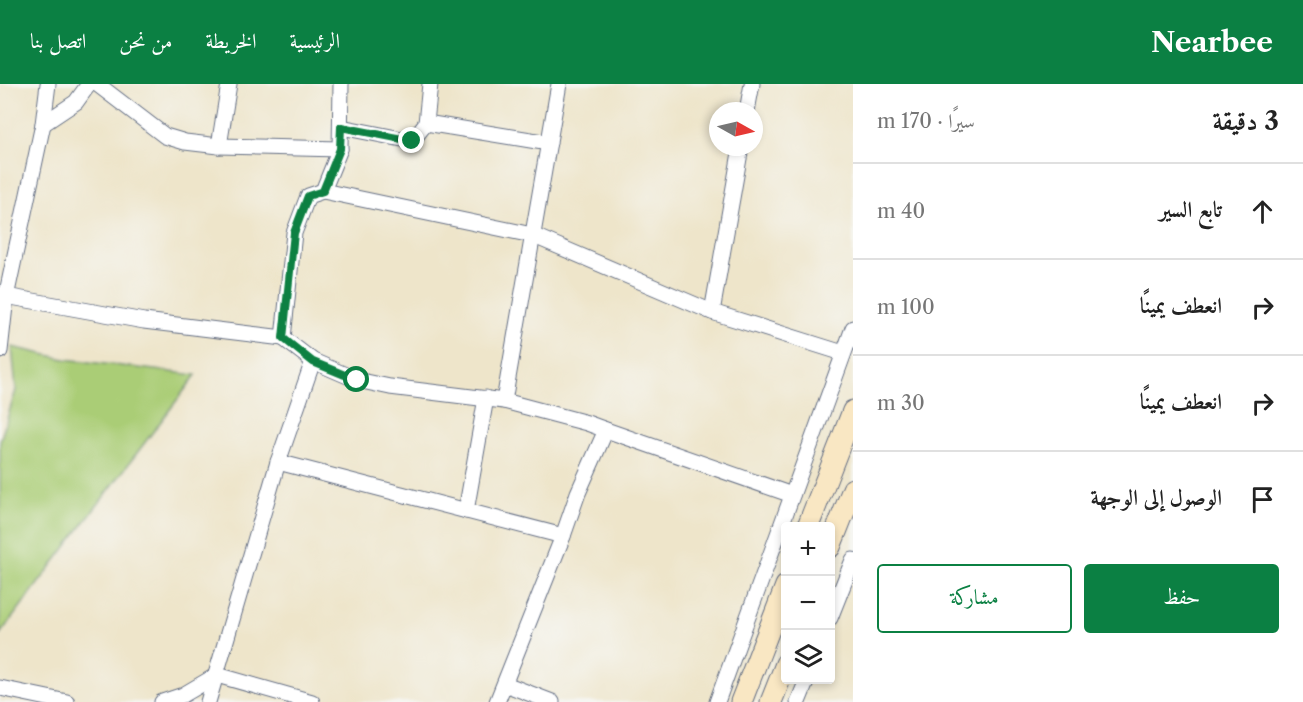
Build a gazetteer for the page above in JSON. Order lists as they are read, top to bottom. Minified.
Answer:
{"north":"right","page":{"header":"Nearbee","nav":["الرئيسية","الخريطة","من نحن","اتصل بنا"],"heading":["3 دقيقة","سيرًا · 170 m"],"list":[["تابع السير","40 m"],["انعطف يمينًا","100 m"],["انعطف يمينًا","30 m"],"الوصول إلى الوجهة"],"map_buttons":["+","−"],"buttons":["حفظ","مشاركة"]}}
